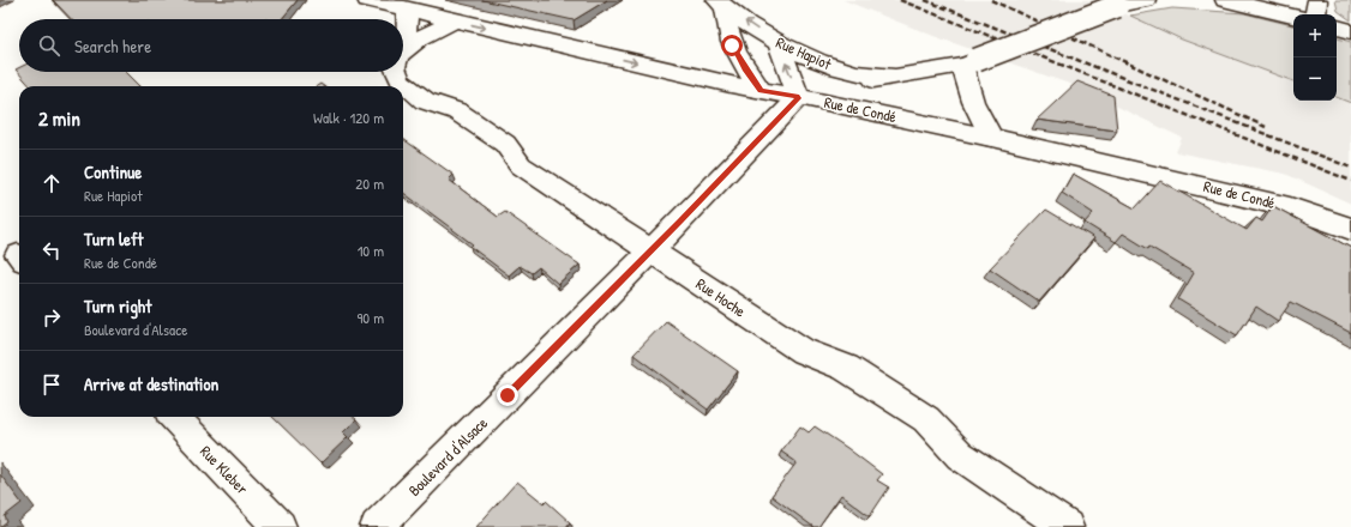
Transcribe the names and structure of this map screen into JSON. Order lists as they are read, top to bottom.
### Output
{
  "streets": {
    "street": [
      "Rue Hapiot",
      "Rue de Condé",
      "Rue Hoche",
      "Boulevard d'Alsace",
      "Rue Kleber"
    ]
  },
  "crossings": [
    ["Rue Hapiot", "Rue de Condé"],
    ["Rue de Condé", "Rue Hoche"],
    ["Rue de Condé", "Boulevard d'Alsace"],
    ["Rue Hoche", "Boulevard d'Alsace"]
  ],
  "page": {
    "map_buttons": ["+", "−"],
    "search": "Search here",
    "heading": ["2 min", "Walk · 120 m"],
    "list": [
      ["Continue", "Rue Hapiot", "20 m"],
      ["Turn left", "Rue de Condé", "10 m"],
      ["Turn right", "Boulevard d'Alsace", "90 m"],
      "Arrive at destination"
    ]
  }
}
